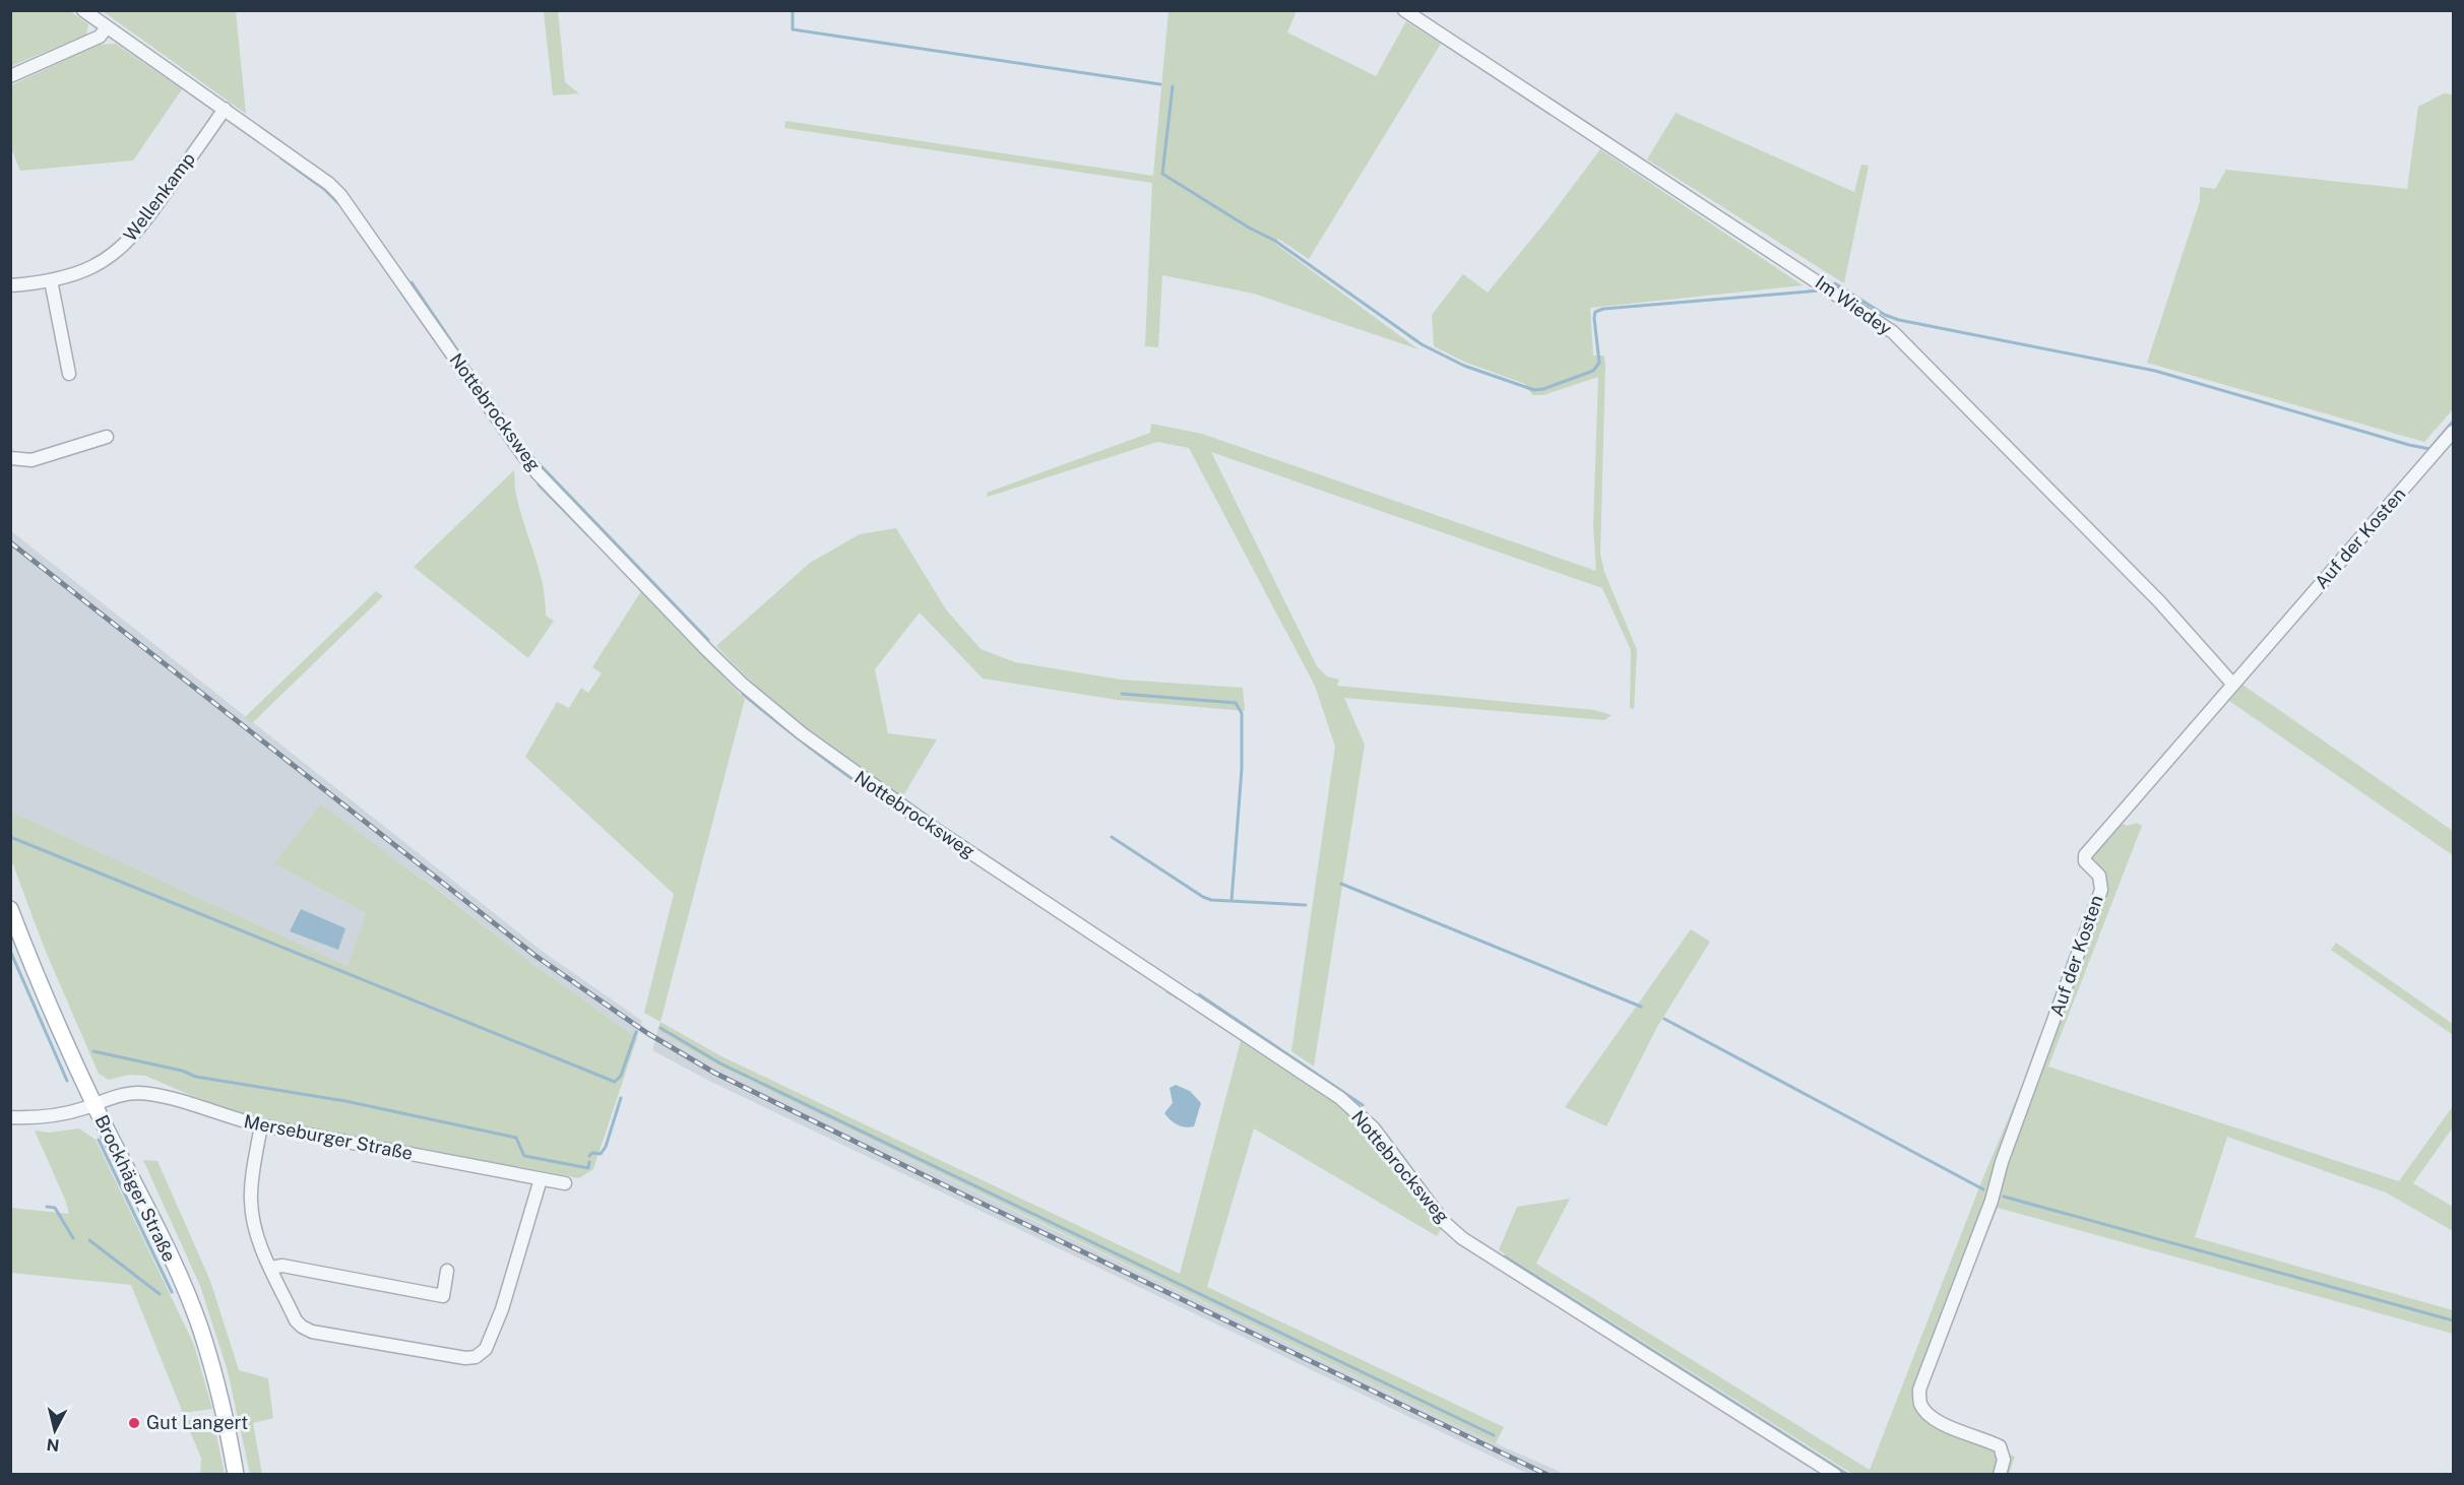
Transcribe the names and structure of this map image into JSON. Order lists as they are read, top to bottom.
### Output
{
  "streets": {
    "main road": ["Brockhäger Straße"],
    "street": [
      "Wellenkamp",
      "Im Wiedey",
      "Nottebrocksweg",
      "Auf der Kosten",
      "Merseburger Straße"
    ]
  },
  "crossings": [
    ["Wellenkamp", "Nottebrocksweg"],
    ["Im Wiedey", "Auf der Kosten"],
    ["Merseburger Straße", "Brockhäger Straße"]
  ],
  "places": ["Gut Langert"],
  "north": "bottom"
}
